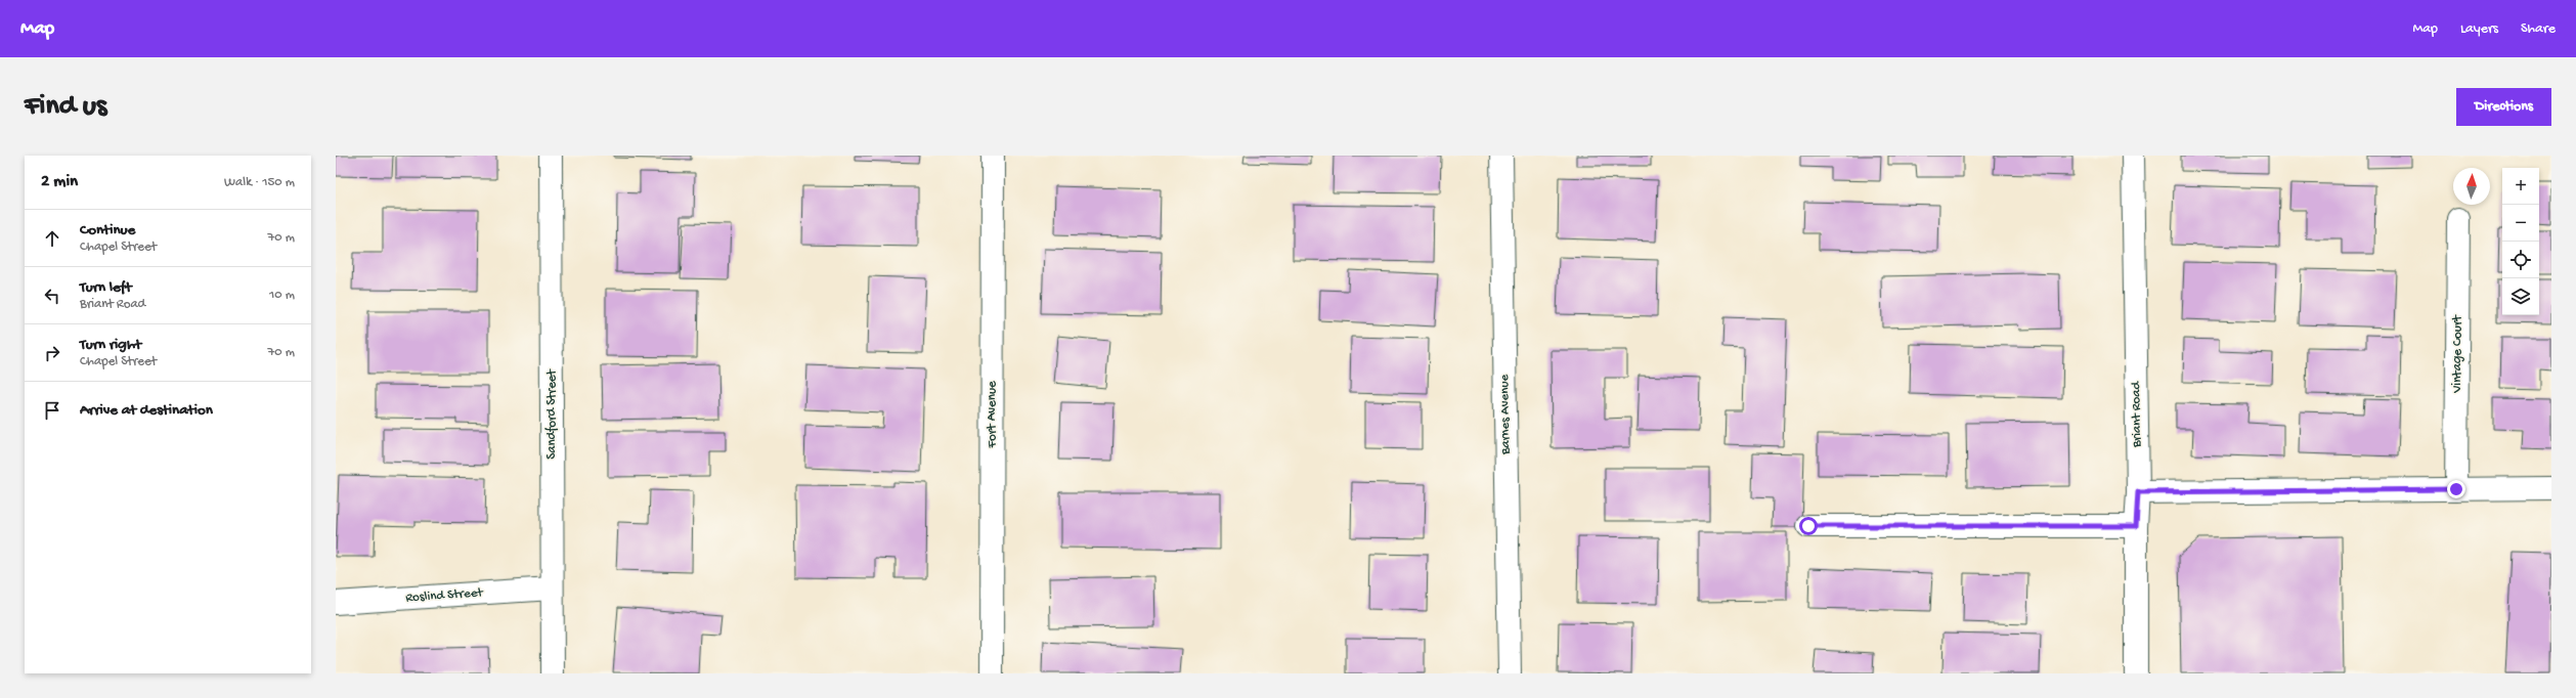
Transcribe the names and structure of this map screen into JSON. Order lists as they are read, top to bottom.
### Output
{
  "streets": {
    "street": [
      "Vintage Court",
      "Sandford Street",
      "Fort Avenue",
      "Barnes Avenue",
      "Briant Road",
      "Roslind Street"
    ]
  },
  "crossings": [
    ["Sandford Street", "Roslind Street"]
  ],
  "north": "top",
  "page": {
    "header": "Map",
    "nav": ["Map", "Layers", "Share"],
    "buttons": "Directions",
    "title": "Find us",
    "heading": ["2 min", "Walk · 150 m"],
    "map_buttons": ["+", "−"],
    "list": [
      ["Continue", "Chapel Street", "70 m"],
      ["Turn left", "Briant Road", "10 m"],
      ["Turn right", "Chapel Street", "70 m"],
      "Arrive at destination"
    ]
  }
}
